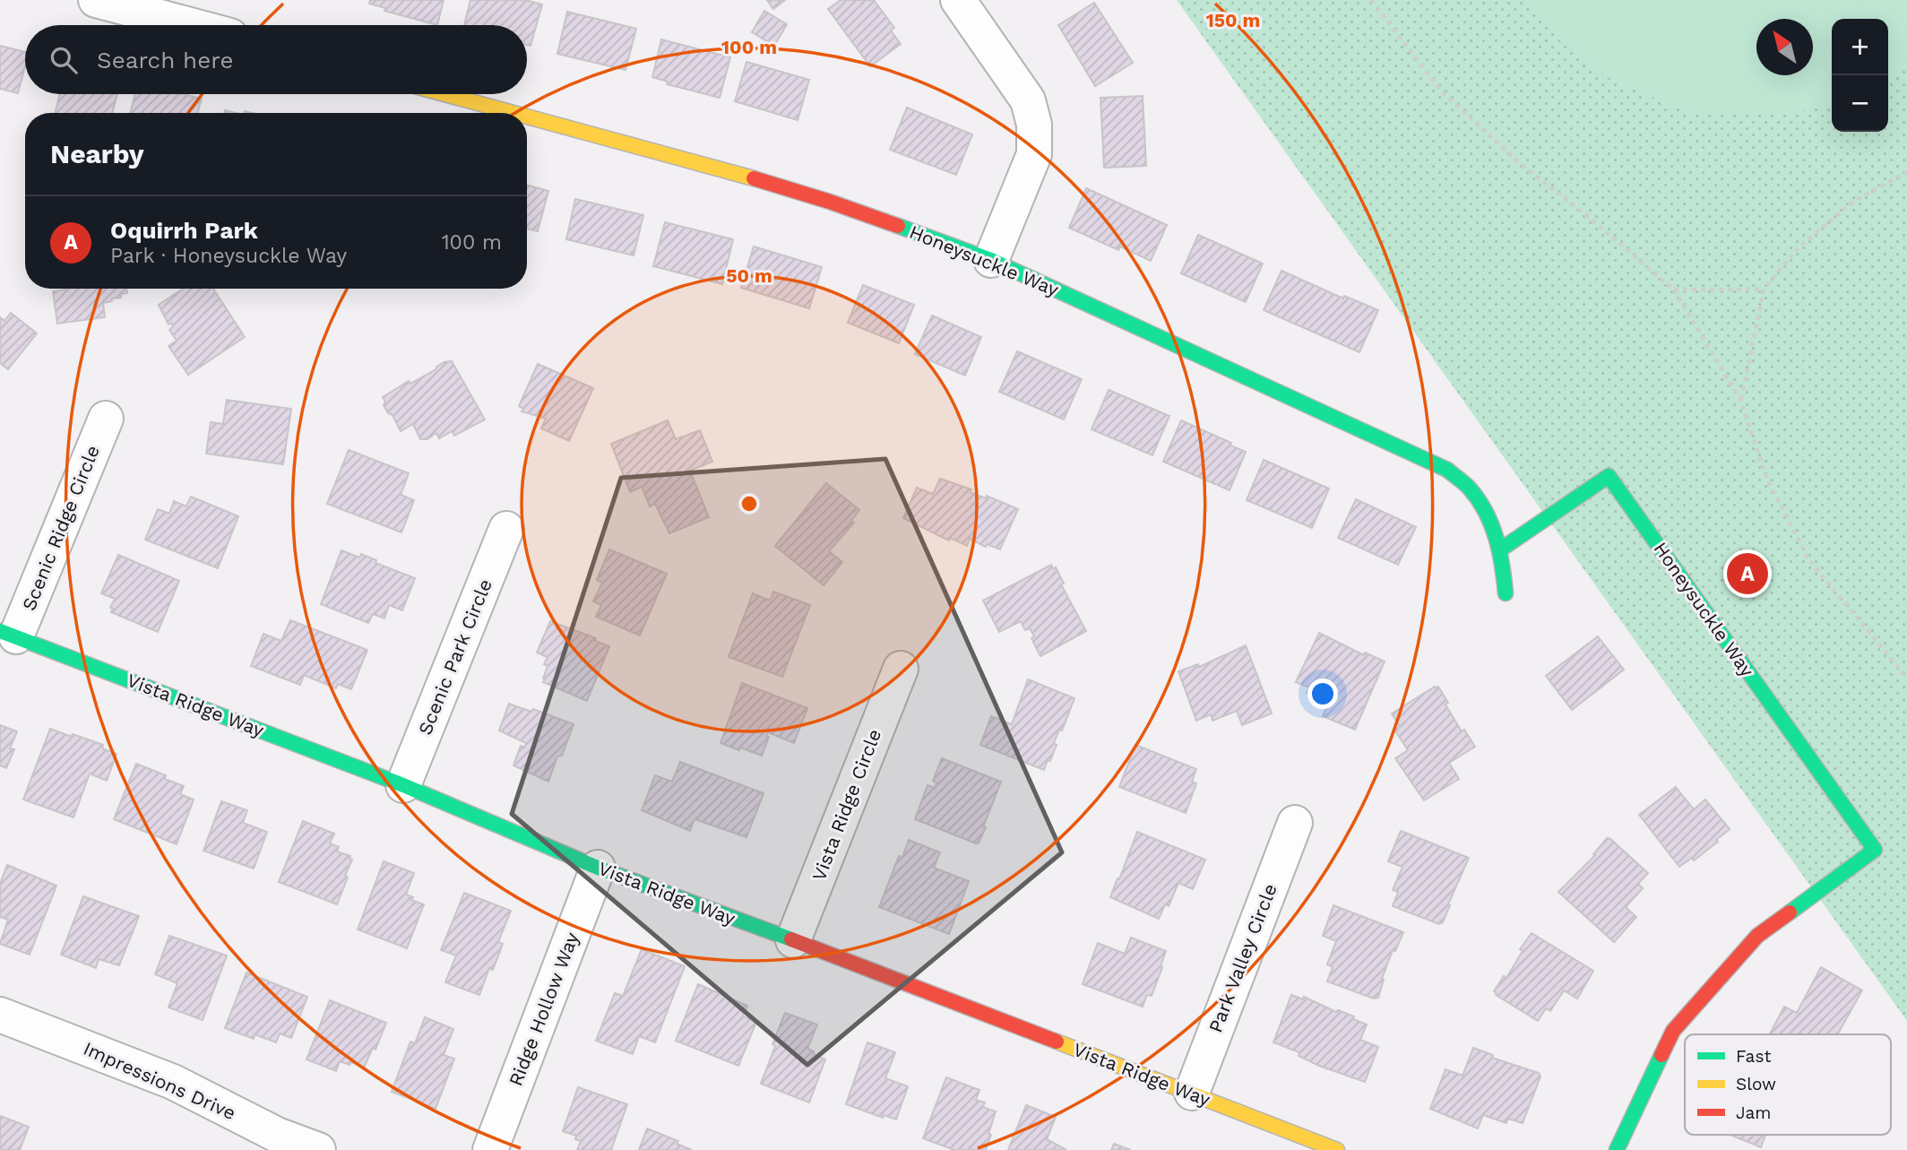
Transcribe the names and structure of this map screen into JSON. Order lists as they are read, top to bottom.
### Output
{
  "streets": {
    "street": [
      "Honeysuckle Way",
      "Scenic Ridge Circle",
      "Scenic Park Circle",
      "Vista Ridge Way",
      "Vista Ridge Circle",
      "Park Valley Circle",
      "Ridge Hollow Way",
      "Impressions Drive"
    ]
  },
  "crossings": [
    ["Scenic Ridge Circle", "Vista Ridge Way"],
    ["Scenic Park Circle", "Vista Ridge Way"],
    ["Vista Ridge Way", "Vista Ridge Circle"],
    ["Vista Ridge Way", "Park Valley Circle"],
    ["Vista Ridge Way", "Ridge Hollow Way"]
  ],
  "legend": ["Fast", "Slow", "Jam"],
  "north": "top left",
  "page": {
    "map_buttons": ["+", "−"],
    "search": "Search here",
    "heading": "Nearby",
    "list": [
      {
        "mark": "A",
        "name": "Oquirrh Park",
        "note": "Park · Honeysuckle Way",
        "value": "100 m"
      }
    ],
    "pins": "A"
  },
  "rings": ["150 m", "100 m", "50 m"]
}
